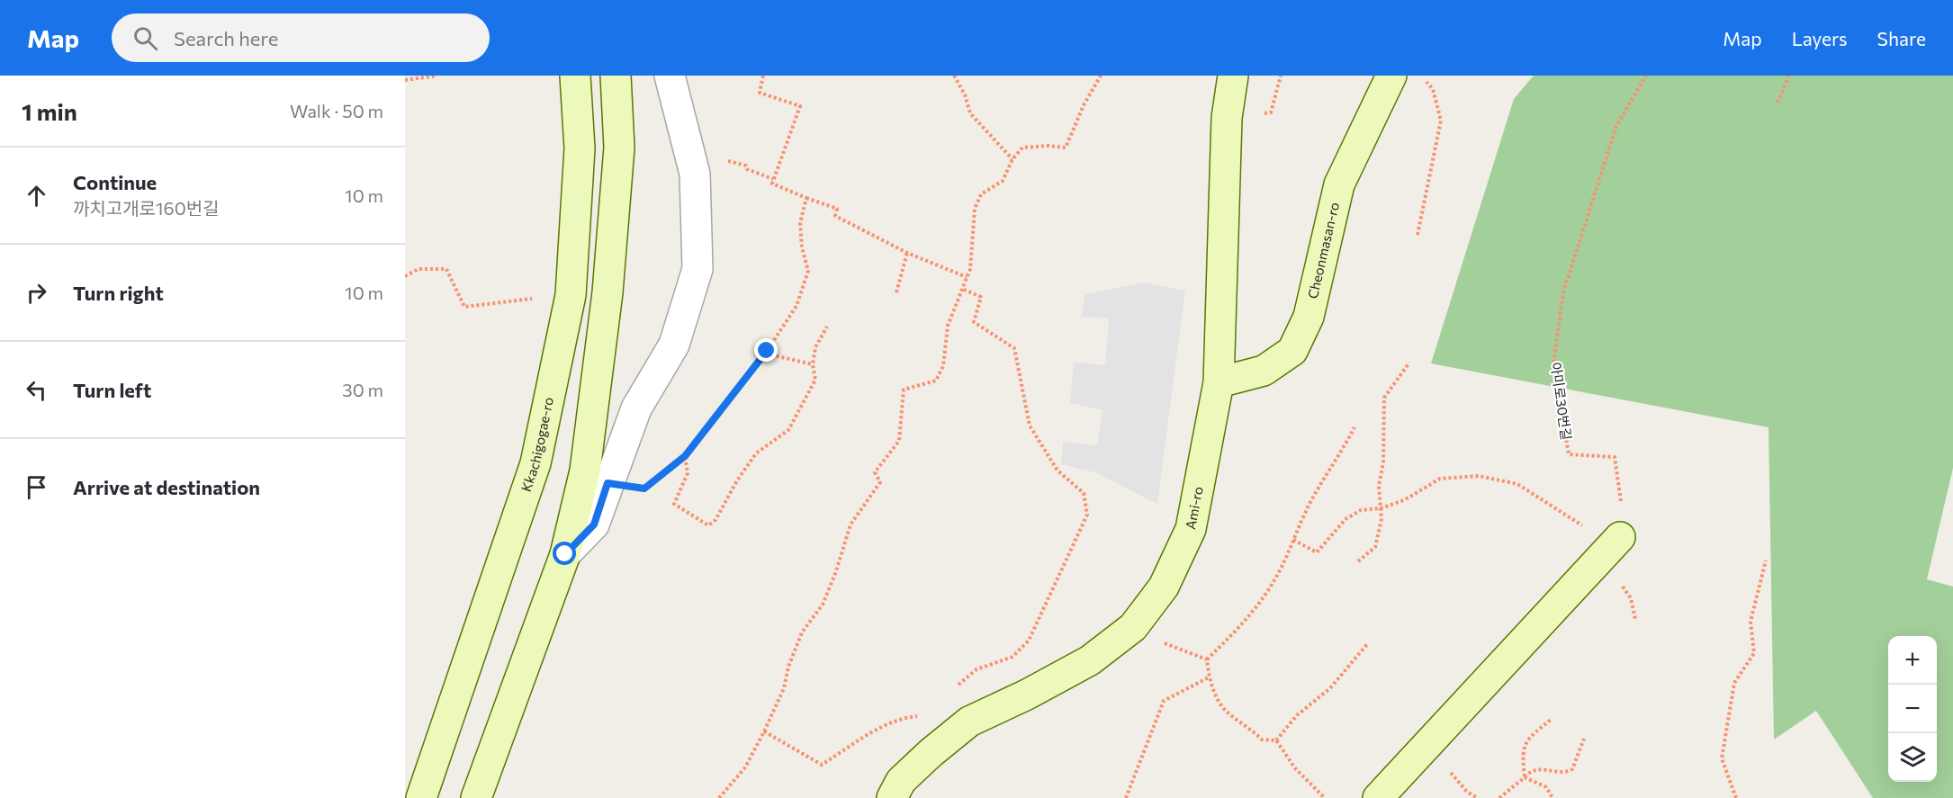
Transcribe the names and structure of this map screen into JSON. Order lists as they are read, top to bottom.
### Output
{
  "streets": {
    "street": ["Cheonmasan-ro", "Kkachigogae-ro", "Ami-ro"],
    "path": ["아미로30번길"]
  },
  "crossings": [
    ["Cheonmasan-ro", "Ami-ro"]
  ],
  "page": {
    "header": "Map",
    "search": "Search here",
    "nav": ["Map", "Layers", "Share"],
    "heading": ["1 min", "Walk · 50 m"],
    "list": [
      ["Continue", "까치고개로160번길", "10 m"],
      ["Turn right", "10 m"],
      ["Turn left", "30 m"],
      "Arrive at destination"
    ],
    "map_buttons": ["+", "−"]
  }
}
